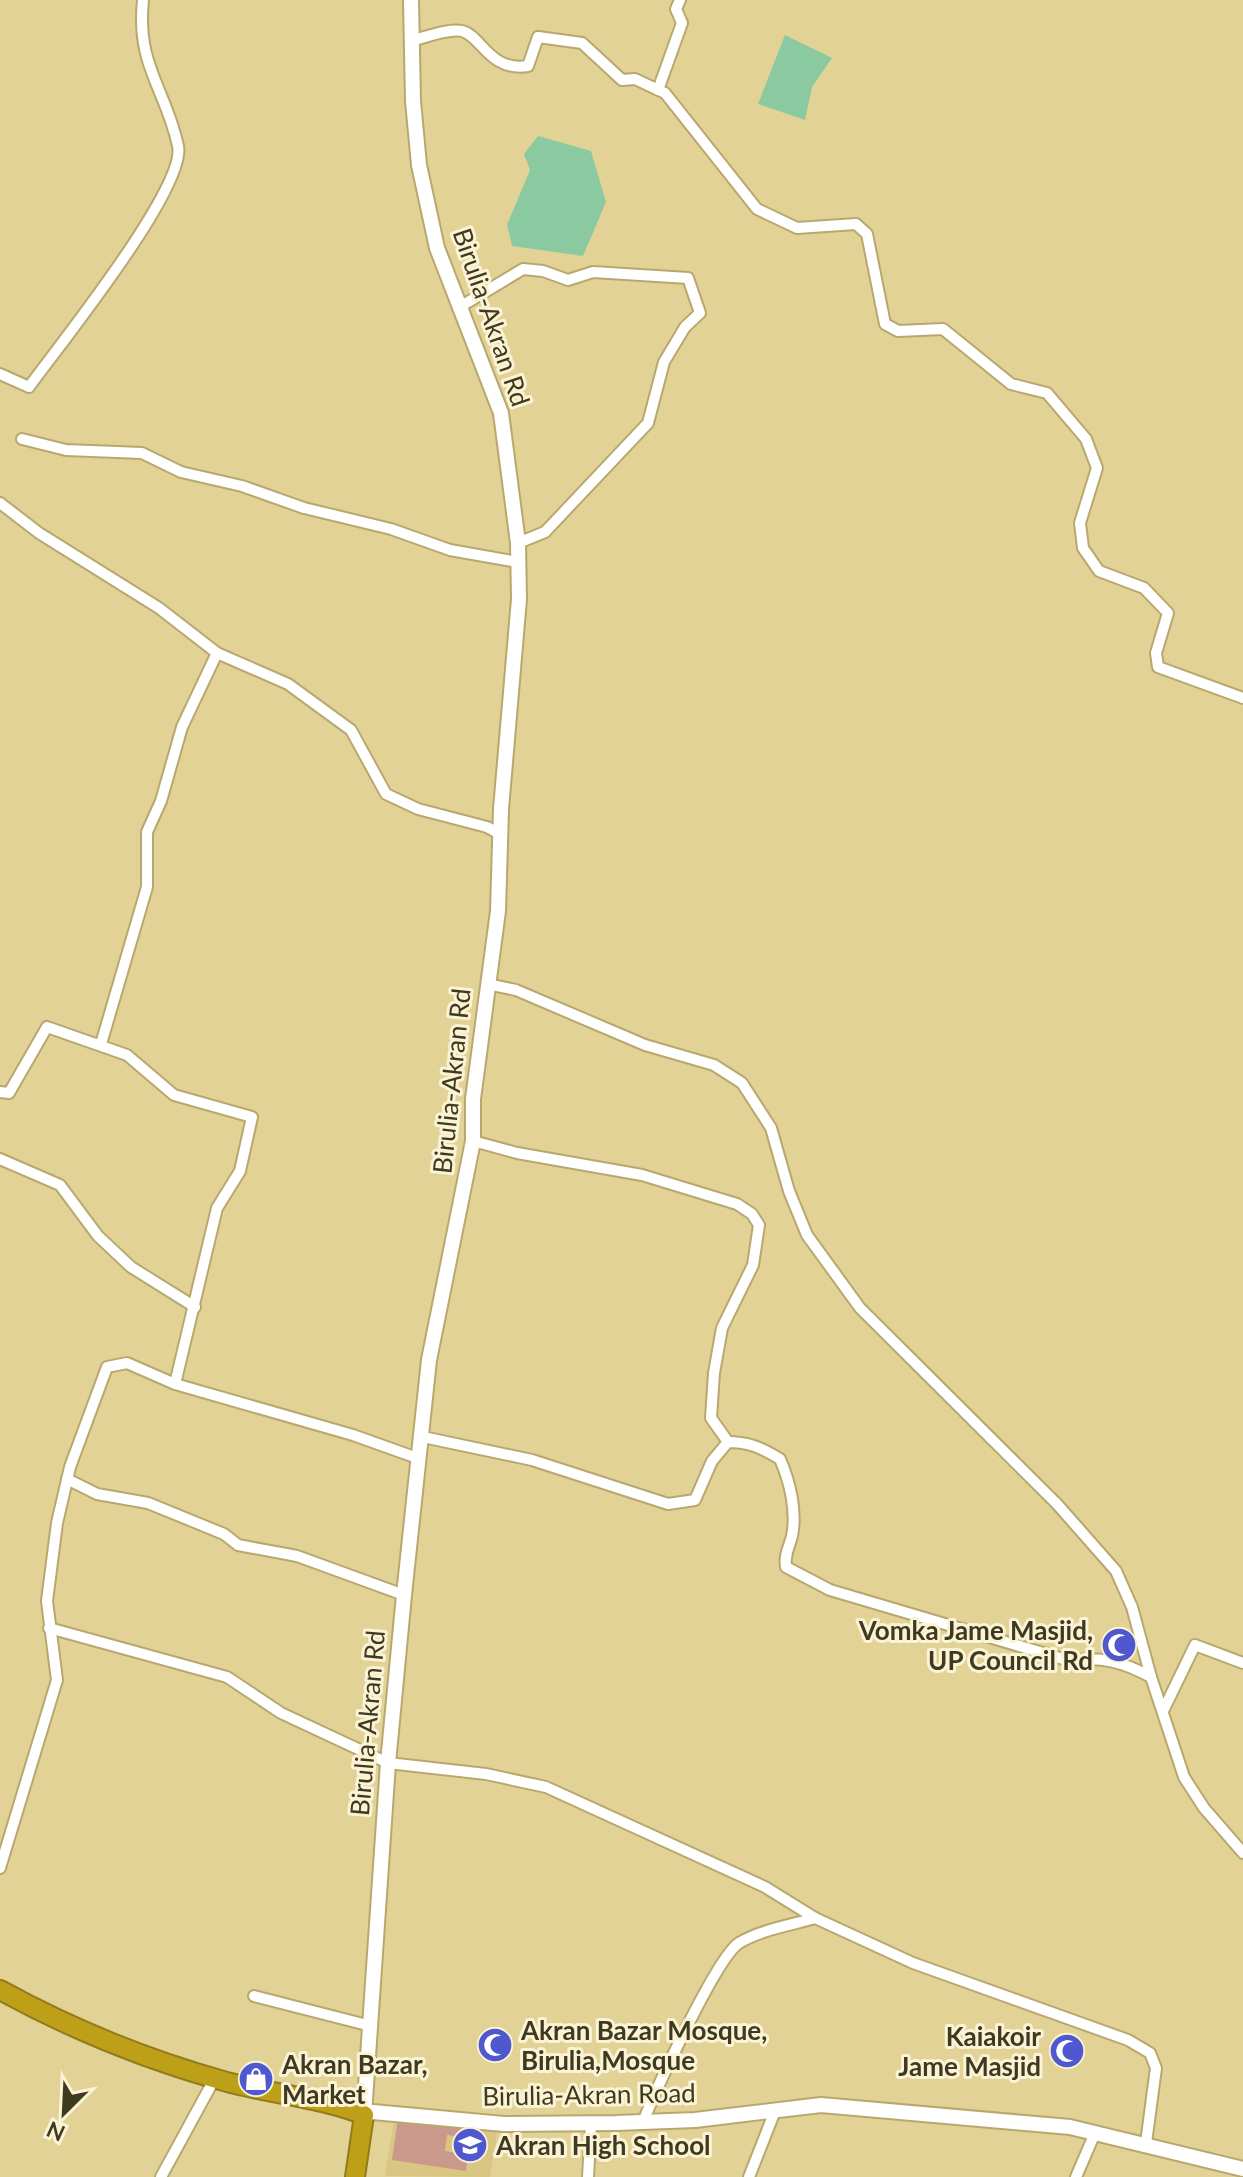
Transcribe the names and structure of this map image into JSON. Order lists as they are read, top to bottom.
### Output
{
  "streets": {
    "highway": ["Birulia-Akran Rd", "Birulia-Akran Road"]
  },
  "crossings": [
    ["Birulia-Akran Rd", "Birulia-Akran Road"]
  ],
  "places": {
    "mosque": ["Vomka Jame Masjid, UP Council Rd", "Akran Bazar Mosque, Birulia,Mosque", "Kaiakoir Jame Masjid"],
    "shop": ["Akran Bazar, Market"],
    "school or university": ["Akran High School"]
  },
  "north": "bottom left"
}
